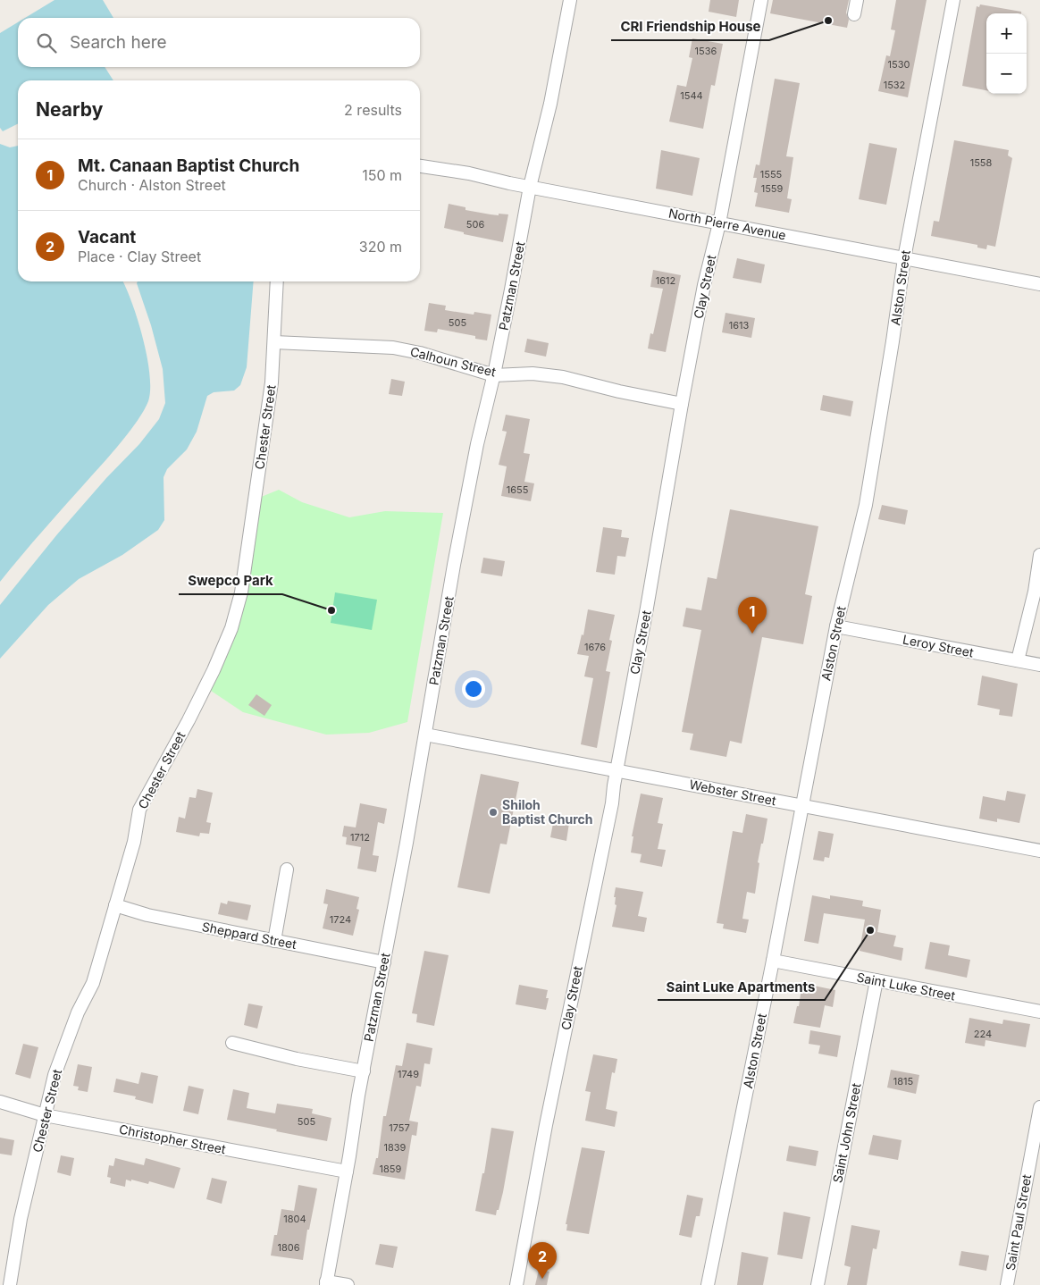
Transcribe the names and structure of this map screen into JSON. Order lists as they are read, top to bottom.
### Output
{
  "streets": {
    "street": [
      "North Pierre Avenue",
      "Patzman Street",
      "Clay Street",
      "Alston Street",
      "Calhoun Street",
      "Chester Street",
      "Leroy Street",
      "Webster Street",
      "Sheppard Street",
      "Saint Luke Street",
      "Saint John Street",
      "Christopher Street",
      "Saint Paul Street"
    ]
  },
  "crossings": [
    ["North Pierre Avenue", "Patzman Street"],
    ["North Pierre Avenue", "Clay Street"],
    ["North Pierre Avenue", "Alston Street"],
    ["Patzman Street", "Calhoun Street"],
    ["Patzman Street", "Webster Street"],
    ["Patzman Street", "Sheppard Street"],
    ["Patzman Street", "Christopher Street"],
    ["Clay Street", "Calhoun Street"],
    ["Clay Street", "Webster Street"],
    ["Alston Street", "Leroy Street"],
    ["Alston Street", "Webster Street"],
    ["Alston Street", "Saint Luke Street"],
    ["Calhoun Street", "Chester Street"],
    ["Chester Street", "Sheppard Street"],
    ["Chester Street", "Christopher Street"],
    ["Saint Luke Street", "Saint John Street"]
  ],
  "places": [
    "CRI Friendship House",
    "Swepco Park",
    "Shiloh Baptist Church",
    "Saint Luke Apartments"
  ],
  "house_numbers": [
    "1536",
    "1530",
    "1532",
    "1544",
    "1558",
    "1555",
    "1559",
    "506",
    "1612",
    "505",
    "1613",
    "1655",
    "1676",
    "1712",
    "1724",
    "224",
    "1749",
    "1815",
    "505",
    "1757",
    "1839",
    "1859",
    "1804",
    "1806"
  ],
  "page": {
    "map_buttons": ["+", "−"],
    "search": "Search here",
    "heading": ["Nearby", "2 results"],
    "list": [
      {
        "mark": "1",
        "name": "Mt. Canaan Baptist Church",
        "note": "Church · Alston Street",
        "value": "150 m"
      },
      {
        "mark": "2",
        "name": "Vacant",
        "note": "Place · Clay Street",
        "value": "320 m"
      }
    ],
    "pins": ["1", "2"]
  }
}
